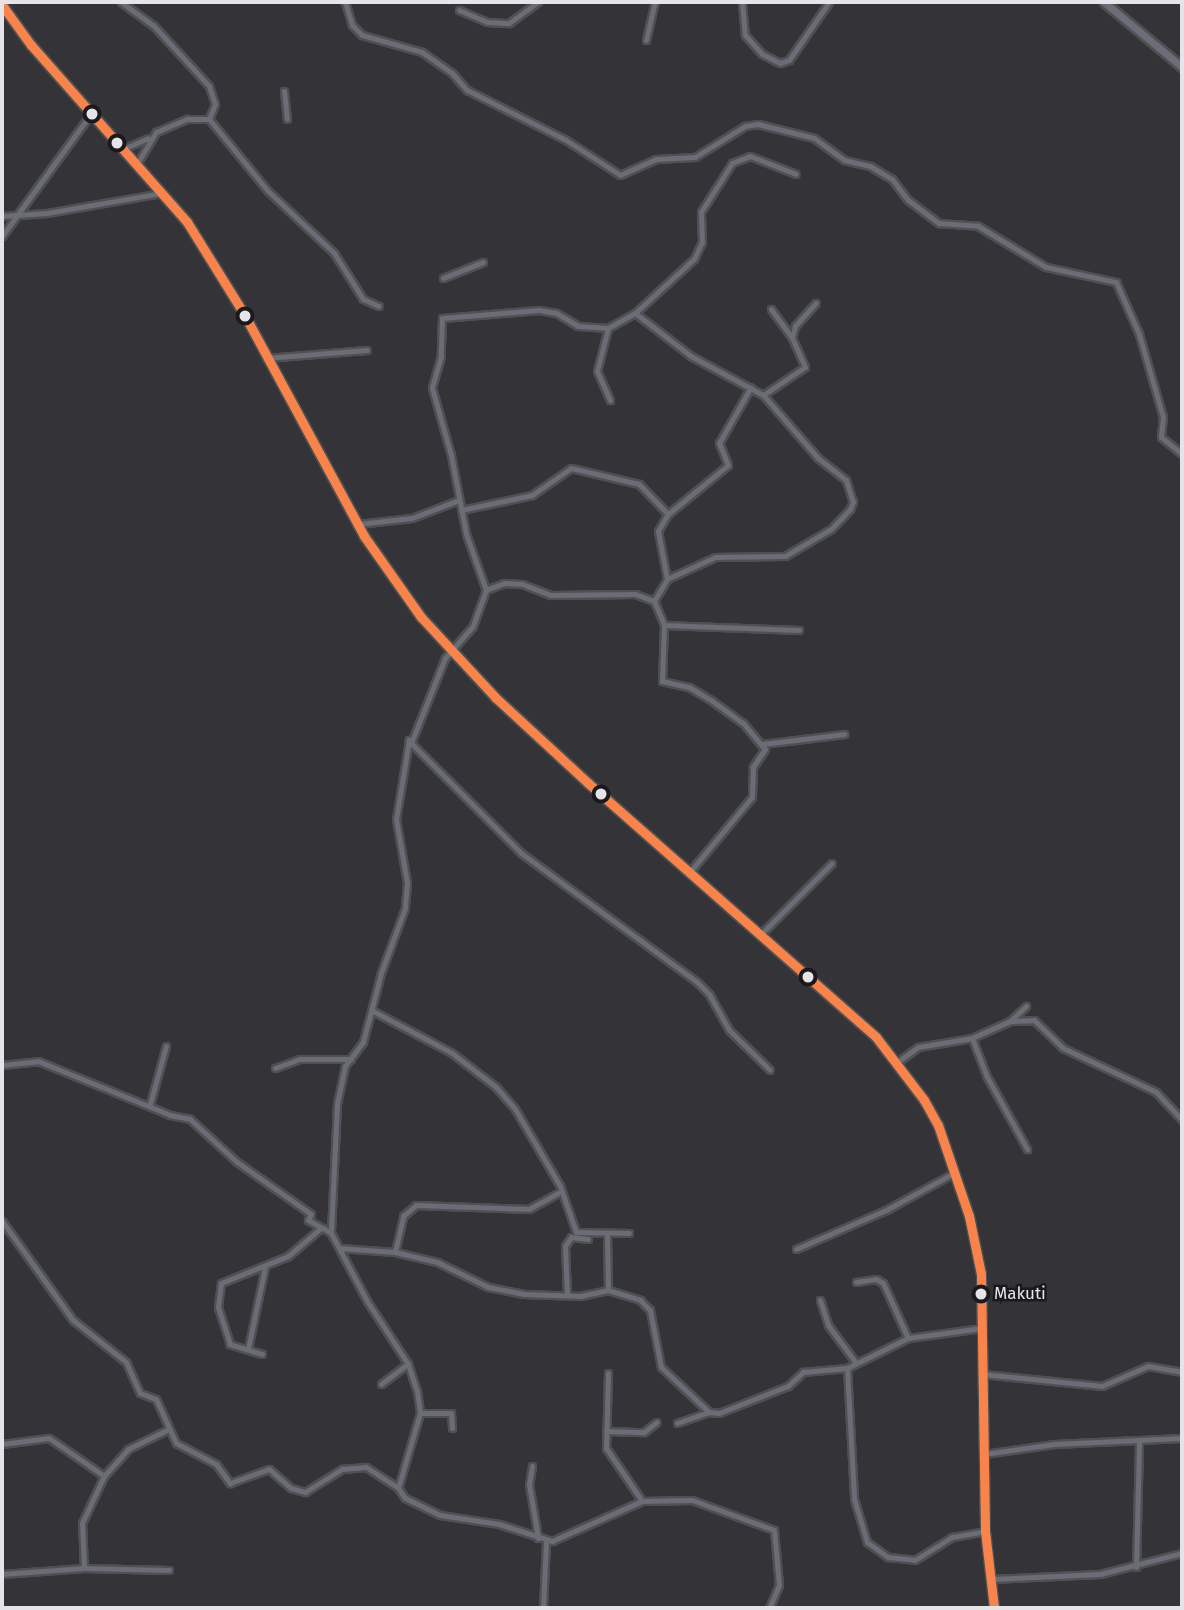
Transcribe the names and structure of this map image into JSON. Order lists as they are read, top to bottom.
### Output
{
  "places": ["Makuti"]
}
